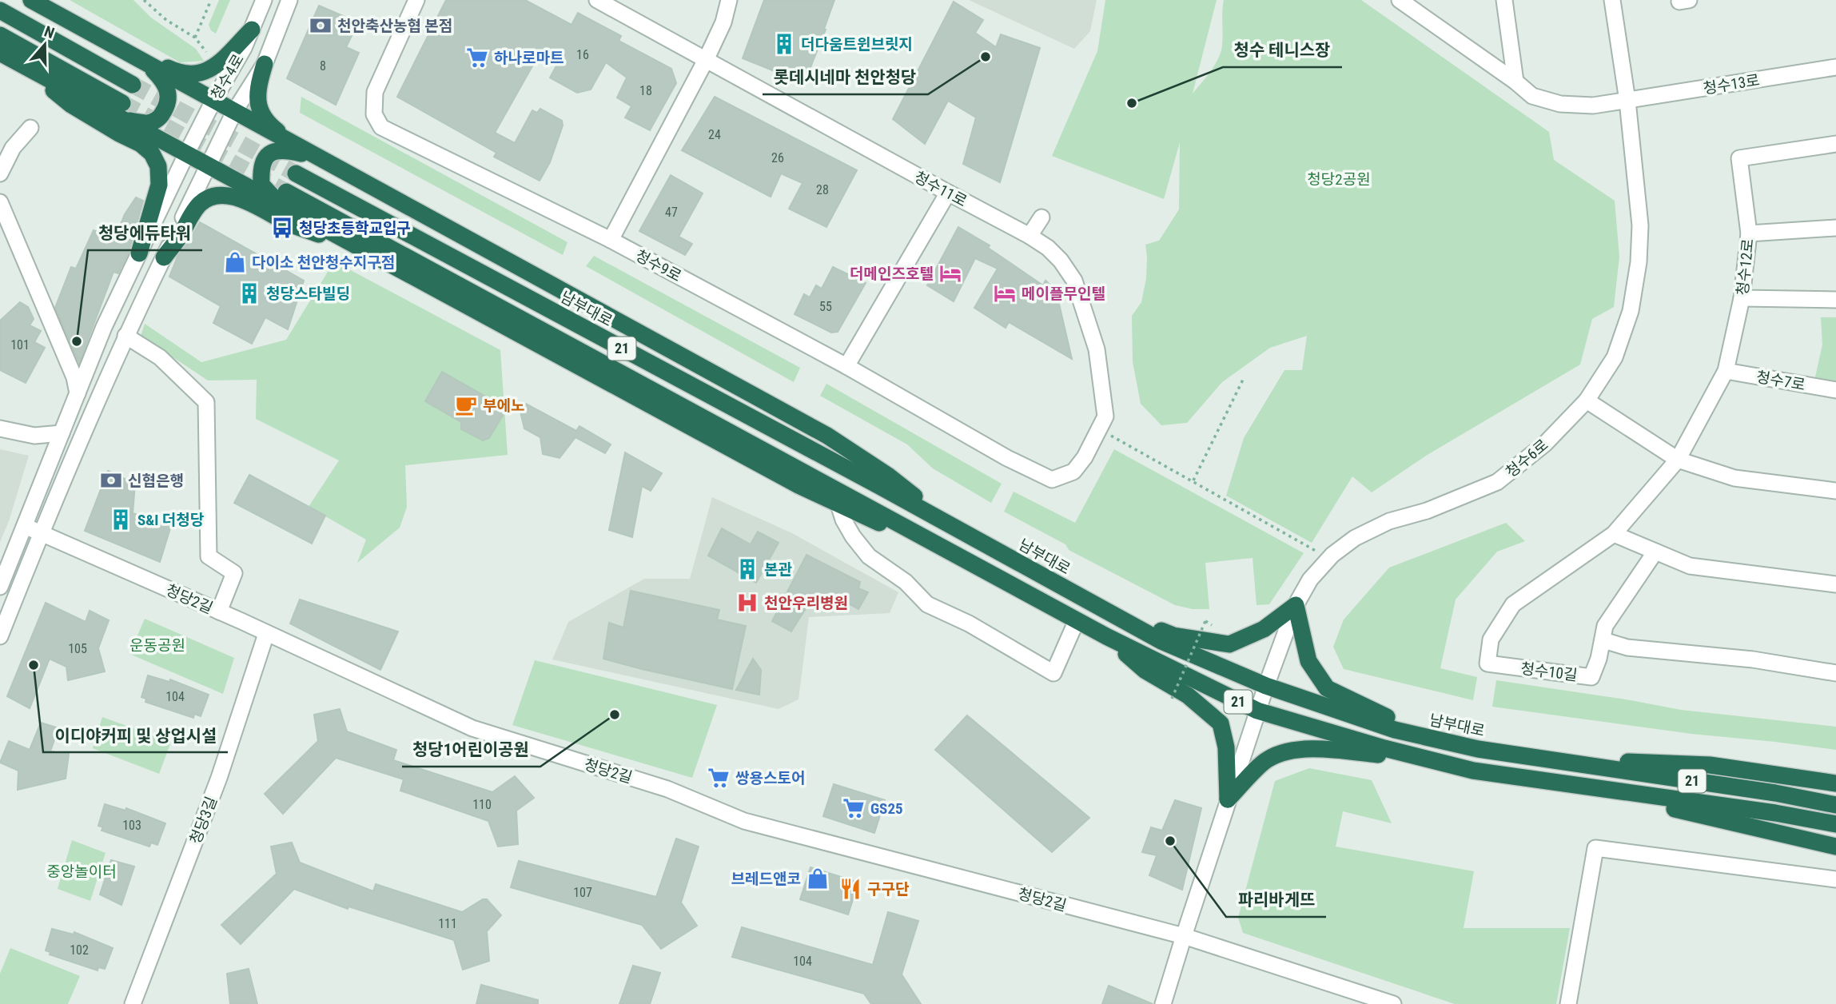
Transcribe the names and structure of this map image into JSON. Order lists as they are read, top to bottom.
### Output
{
  "streets": {
    "highway": ["남부대로", "21"],
    "street": [
      "청수4로",
      "청수13로",
      "청수11로",
      "청수9로",
      "청수12로",
      "청수7로",
      "청수6로",
      "청당2길",
      "청수10길",
      "청당3길"
    ]
  },
  "crossings": [
    ["청수4로", "청당2길"],
    ["청수13로", "청수6로"],
    ["청수11로", "청수9로"],
    ["청수12로", "청수7로"],
    ["청수12로", "청수10길"],
    ["남부대로", "청수6로"],
    ["21", "청수6로"],
    ["청당2길", "청당3길"]
  ],
  "parks": ["청당2공원", "운동공원", "중앙놀이터"],
  "places": {
    "bank": ["천안축산농협 본점", "신협은행"],
    "building": [
      "더다움트윈브릿지",
      "청당스타빌딩",
      "S&I 더청당",
      "본관"
    ],
    "other": [
      "롯데시네마 천안청당",
      "청수 테니스장",
      "청당에듀타워",
      "이디야커피 및 상업시설",
      "청당1어린이공원",
      "파리바게뜨"
    ],
    "supermarket": ["하나로마트", "쌍용스토어", "GS25"],
    "bus stop": ["청당초등학교입구"],
    "shop": ["다이소 천안청수지구점", "브레드앤코"],
    "hotel": ["더메인즈호텔", "메이플무인텔"],
    "cafe": ["부에노"],
    "hospital": ["천안우리병원"],
    "restaurant": ["구구단"]
  },
  "house_numbers": [
    "16",
    "8",
    "18",
    "24",
    "26",
    "28",
    "47",
    "55",
    "101",
    "105",
    "104",
    "110",
    "103",
    "107",
    "111",
    "102",
    "104"
  ],
  "north": "top"
}
